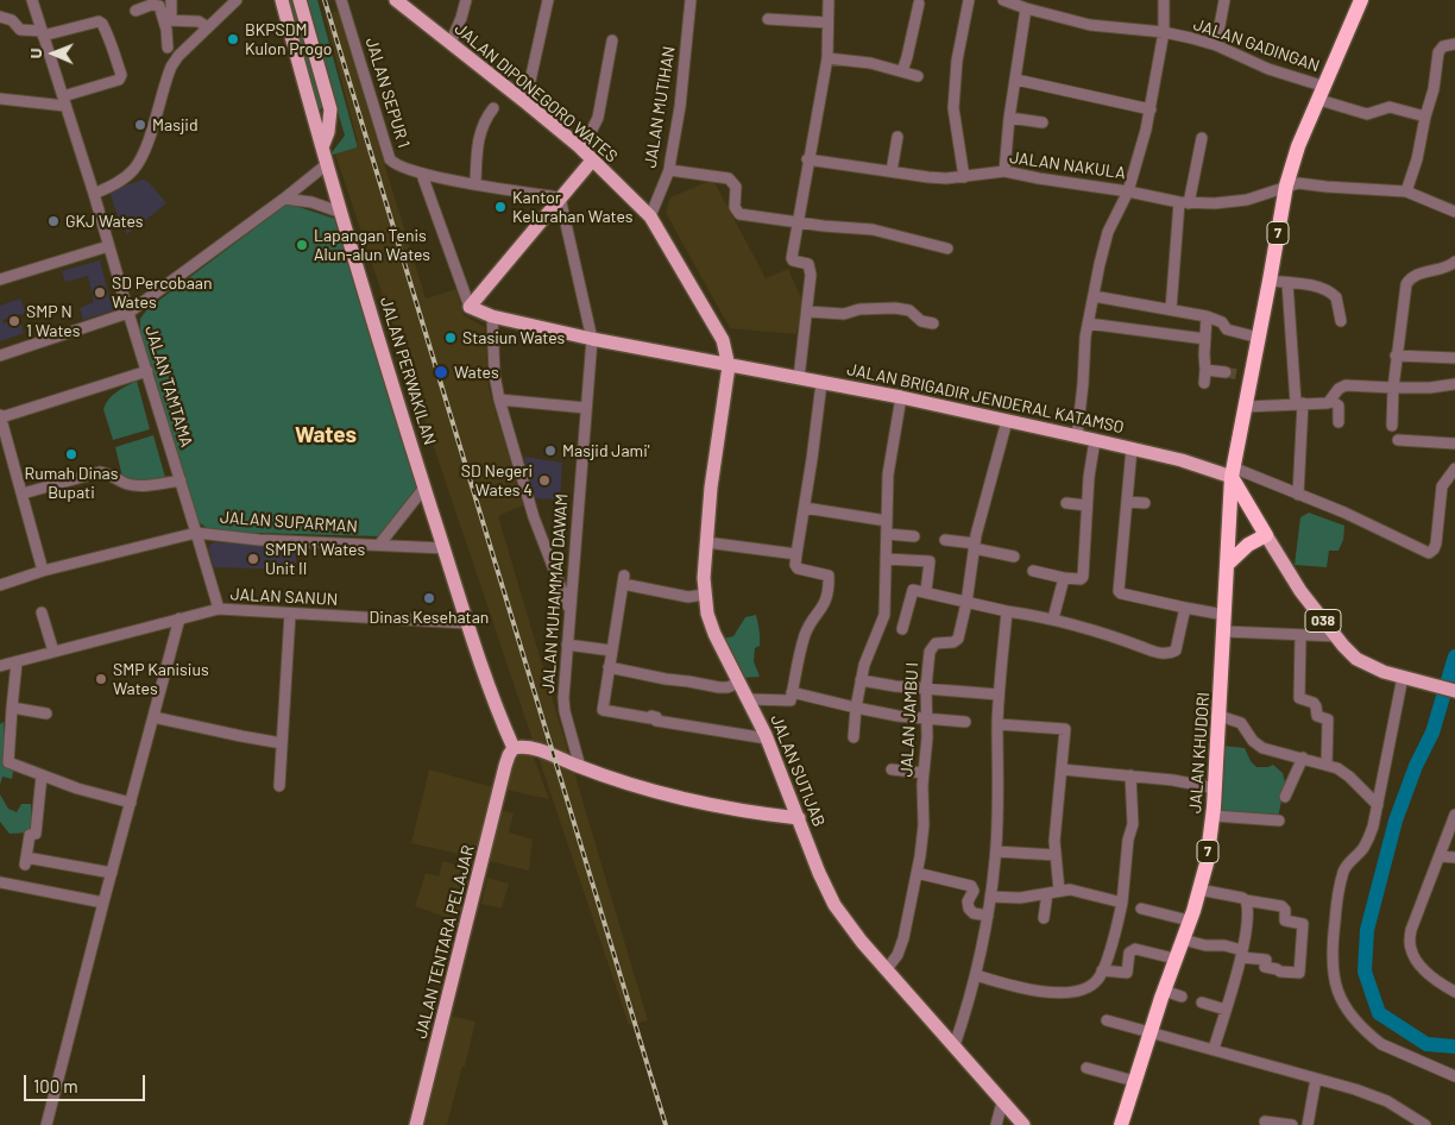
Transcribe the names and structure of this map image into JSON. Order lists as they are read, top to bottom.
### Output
{
  "streets": {
    "highway": ["7", "JALAN KHUDORI"],
    "main road": [
      "JALAN DIPONEGORO WATES",
      "JALAN PERWAKILAN",
      "JALAN BRIGADIR JENDERAL KATAMSO",
      "038",
      "JALAN SUTIJAB",
      "JALAN TENTARA PELAJAR"
    ],
    "street": [
      "JALAN GADINGAN",
      "JALAN SEPUR 1",
      "JALAN MUTIHAN",
      "JALAN NAKULA",
      "JALAN TAMTAMA",
      "JALAN SUPARMAN",
      "JALAN MUHAMMAD DAWAM",
      "JALAN SANUN",
      "JALAN JAMBU I"
    ]
  },
  "crossings": [
    ["JALAN GADINGAN", "7"],
    ["JALAN SEPUR 1", "JALAN MUHAMMAD DAWAM"],
    ["JALAN DIPONEGORO WATES", "JALAN MUTIHAN"],
    ["JALAN DIPONEGORO WATES", "JALAN BRIGADIR JENDERAL KATAMSO"],
    ["JALAN DIPONEGORO WATES", "JALAN SUTIJAB"],
    ["JALAN NAKULA", "7"],
    ["7", "JALAN BRIGADIR JENDERAL KATAMSO"],
    ["7", "JALAN KHUDORI"],
    ["JALAN PERWAKILAN", "JALAN TAMTAMA"],
    ["JALAN PERWAKILAN", "JALAN SUPARMAN"],
    ["JALAN PERWAKILAN", "JALAN SANUN"],
    ["JALAN PERWAKILAN", "JALAN TENTARA PELAJAR"],
    ["JALAN TAMTAMA", "JALAN SUPARMAN"],
    ["JALAN TAMTAMA", "JALAN SANUN"],
    ["JALAN BRIGADIR JENDERAL KATAMSO", "JALAN MUHAMMAD DAWAM"],
    ["JALAN BRIGADIR JENDERAL KATAMSO", "JALAN JAMBU I"],
    ["JALAN BRIGADIR JENDERAL KATAMSO", "JALAN KHUDORI"],
    ["JALAN BRIGADIR JENDERAL KATAMSO", "JALAN SUTIJAB"],
    ["JALAN JAMBU I", "JALAN SUTIJAB"]
  ],
  "districts": ["Wates"],
  "places": [
    "BKPSDM Kulon Progo",
    "Masjid",
    "Kantor Kelurahan Wates",
    "GKJ Wates",
    "Lapangan Tenis Alun-alun Wates",
    "SD Percobaan Wates",
    "SMP N 1 Wates",
    "Stasiun Wates",
    "Wates",
    "Masjid Jami'",
    "Rumah Dinas Bupati",
    "SD Negeri Wates 4",
    "SMPN 1 Wates Unit II",
    "Dinas Kesehatan",
    "SMP Kanisius Wates"
  ],
  "scale_bar": "100 m",
  "north": "left"
}
